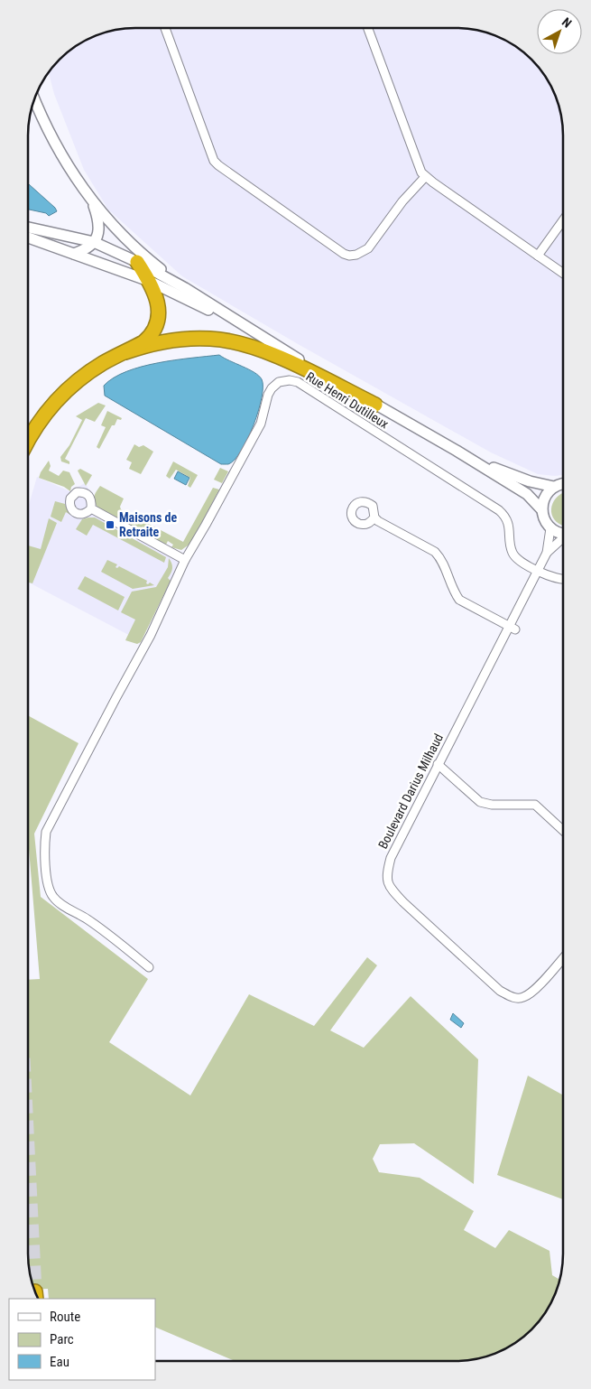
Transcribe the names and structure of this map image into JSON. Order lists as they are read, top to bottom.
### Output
{
  "streets": {
    "street": ["Rue Henri Dutilleux", "Boulevard Darius Milhaud"]
  },
  "crossings": [
    ["Rue Henri Dutilleux", "Boulevard Darius Milhaud"]
  ],
  "places": {
    "transit": ["Maisons de Retraite"]
  },
  "legend": ["Route", "Parc", "Eau"],
  "north": "top right"
}
